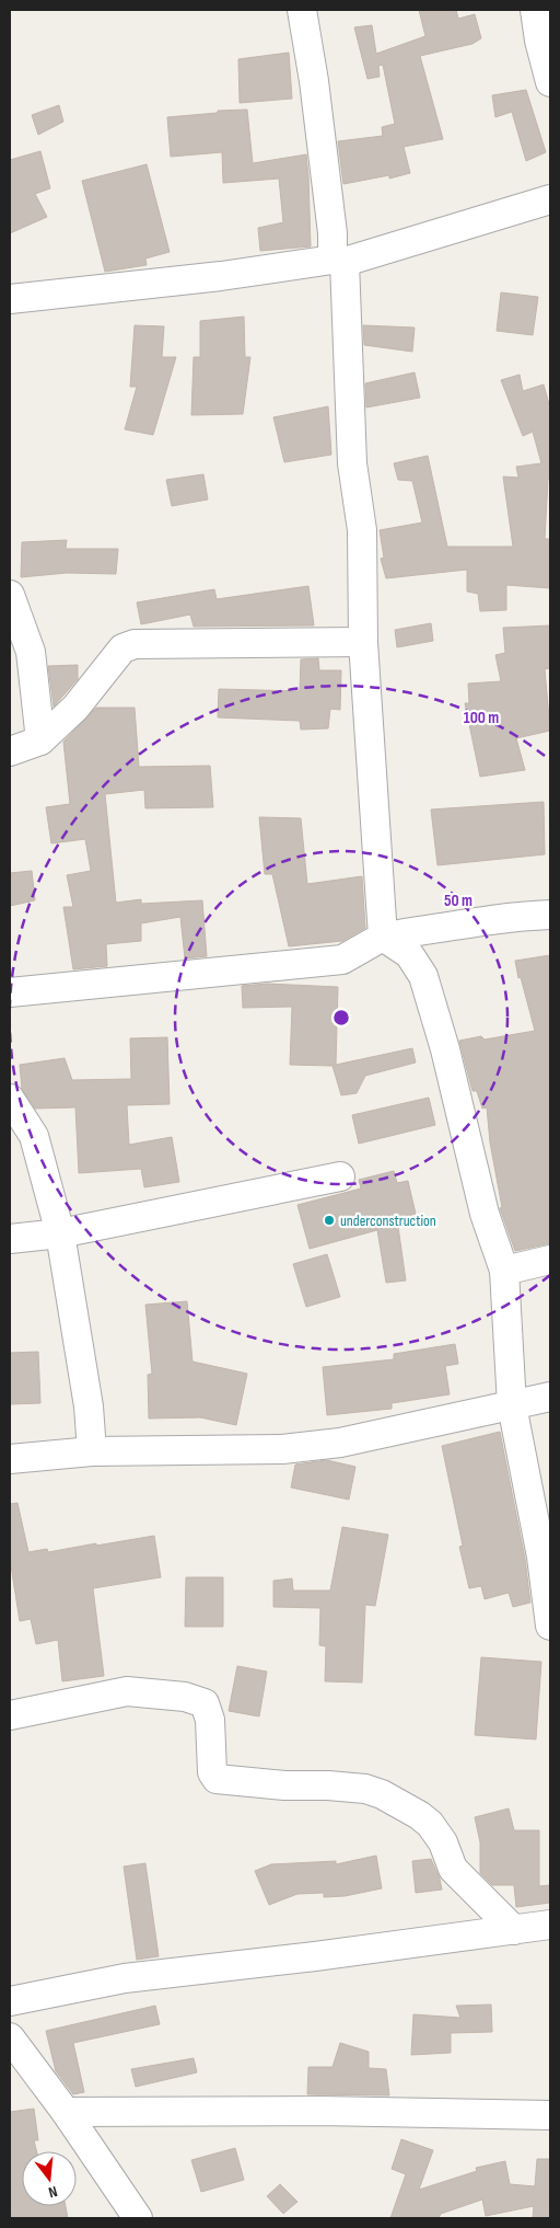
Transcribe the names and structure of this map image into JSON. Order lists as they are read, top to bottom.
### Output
{
  "places": ["underconstruction"],
  "north": "bottom",
  "rings": ["100 m", "50 m"]
}
